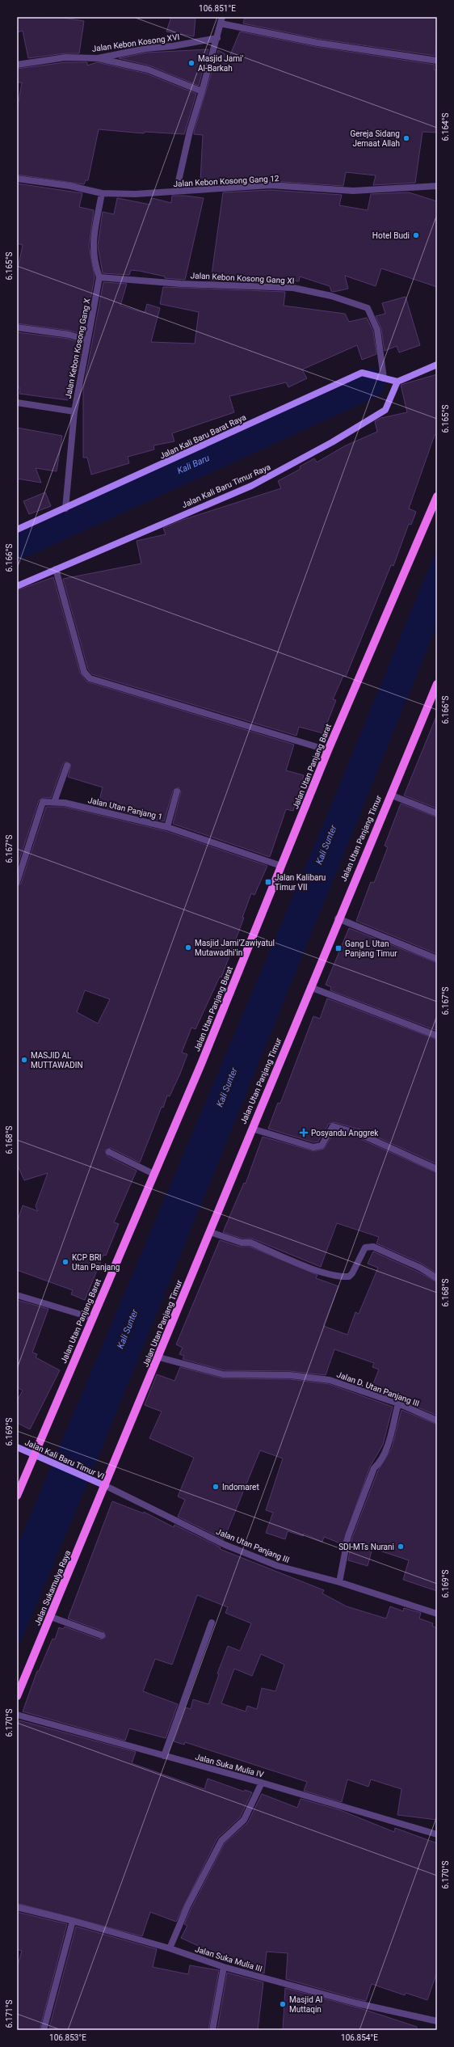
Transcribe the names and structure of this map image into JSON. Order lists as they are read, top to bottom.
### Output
{
  "streets": {
    "main road": ["Jalan Utan Panjang Barat", "Jalan Utan Panjang Timur", "Jalan Sukamulya Raya"],
    "street": [
      "Jalan Kebon Kosong XVI",
      "Jalan Kebon Kosong Gang 12",
      "Jalan Kebon Kosong Gang XI",
      "Jalan Kebon Kosong Gang X",
      "Jalan Kali Baru Barat Raya",
      "Jalan Kali Baru Timur Raya",
      "Jalan Utan Panjang 1",
      "Jalan D. Utan Panjang III",
      "Jalan Kali Baru Timur VI",
      "Jalan Utan Panjang III",
      "Jalan Suka Mulia IV",
      "Jalan Suka Mulia III"
    ]
  },
  "crossings": [
    ["Jalan Kebon Kosong Gang 12", "Jalan Kebon Kosong Gang X"],
    ["Jalan Kebon Kosong Gang XI", "Jalan Kebon Kosong Gang X"],
    ["Jalan Kebon Kosong Gang XI", "Jalan Kali Baru Barat Raya"],
    ["Jalan Kebon Kosong Gang X", "Jalan Kali Baru Barat Raya"],
    ["Jalan Kali Baru Barat Raya", "Jalan Kali Baru Timur Raya"],
    ["Jalan Utan Panjang Barat", "Jalan Utan Panjang 1"],
    ["Jalan Utan Panjang Barat", "Jalan Kali Baru Timur VI"],
    ["Jalan Utan Panjang Timur", "Jalan D. Utan Panjang III"],
    ["Jalan Utan Panjang Timur", "Jalan Kali Baru Timur VI"],
    ["Jalan Utan Panjang Timur", "Jalan Utan Panjang III"],
    ["Jalan Utan Panjang Timur", "Jalan Sukamulya Raya"],
    ["Jalan Kali Baru Timur VI", "Jalan Utan Panjang III"],
    ["Jalan Kali Baru Timur VI", "Jalan Sukamulya Raya"],
    ["Jalan Utan Panjang III", "Jalan Sukamulya Raya"]
  ],
  "water": ["Kali Baru", "Kali Sunter"],
  "places": {
    "other": [
      "Masjid Jami' Al-Barkah",
      "Gereja Sidang Jemaat Allah",
      "Hotel Budi",
      "Masjid Jami'Zawiyatul Mutawadhi'in",
      "MASJID AL MUTTAWADIN",
      "KCP BRI Utan Panjang",
      "Indomaret",
      "SDI-MTs Nurani",
      "Masjid Al Muttaqin"
    ],
    "transit": ["Jalan Kalibaru Timur VII", "Gang L Utan Panjang Timur"],
    "health": ["Posyandu Anggrek"]
  },
  "coordinates": [
    "106.851°E",
    "6.164°S",
    "6.165°S",
    "6.166°S",
    "6.167°S",
    "6.168°S",
    "6.169°S",
    "6.170°S",
    "6.171°S",
    "106.853°E",
    "106.854°E"
  ]
}
